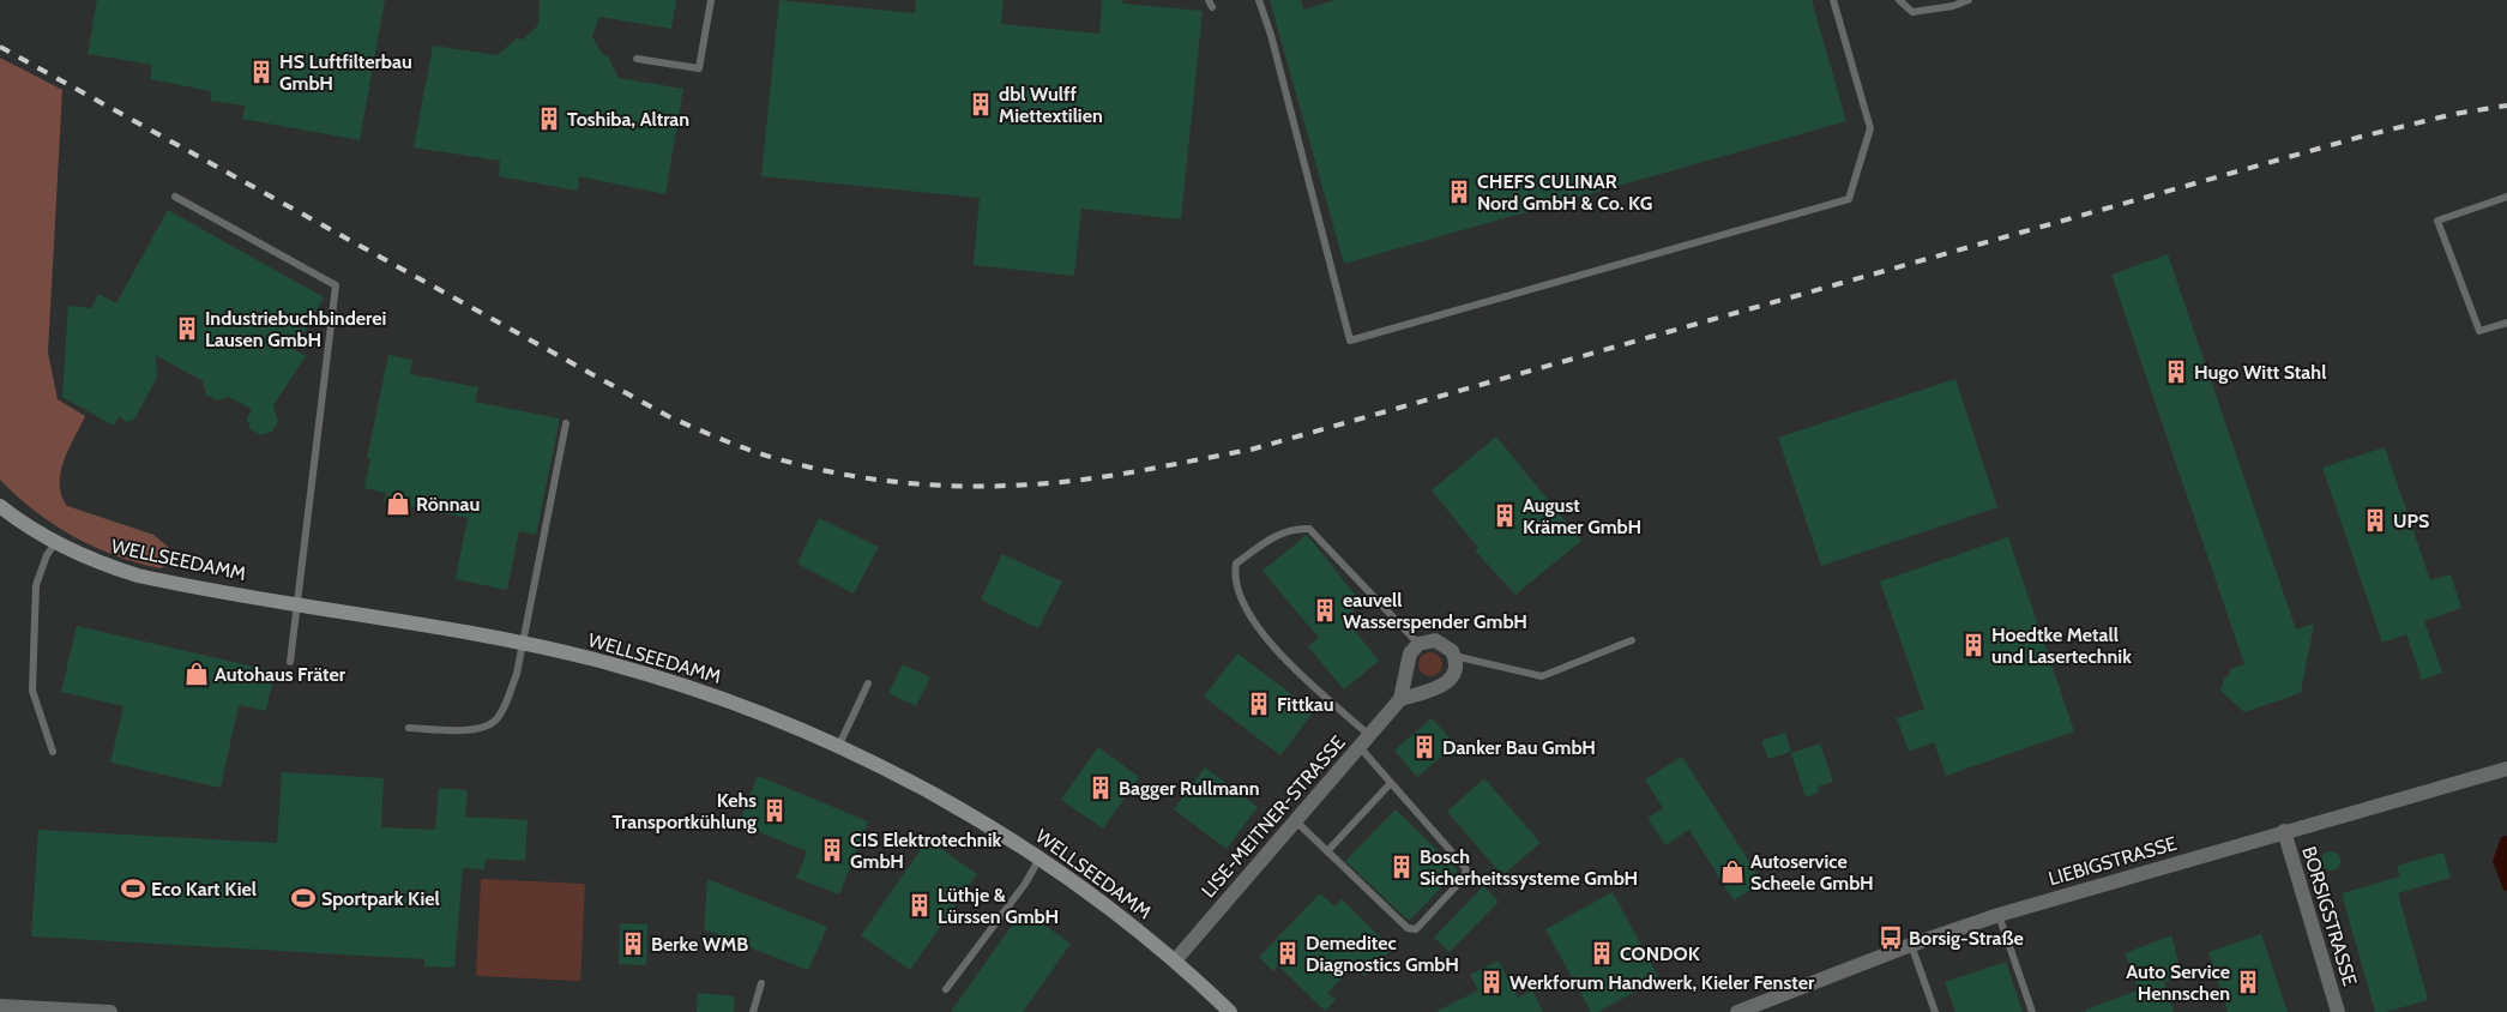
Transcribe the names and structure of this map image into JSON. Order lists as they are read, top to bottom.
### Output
{
  "streets": {
    "main road": ["WELLSEEDAMM"],
    "street": ["LISE-MEITNER-STRASSE", "LIEBIGSTRASSE", "BORSIGSTRASSE"]
  },
  "crossings": [
    ["WELLSEEDAMM", "LISE-MEITNER-STRASSE"],
    ["LIEBIGSTRASSE", "BORSIGSTRASSE"]
  ],
  "places": {
    "building": [
      "HS Luftfilterbau GmbH",
      "dbl Wulff Miettextilien",
      "Toshiba, Altran",
      "CHEFS CULINAR Nord GmbH & Co. KG",
      "Industriebuchbinderei Lausen GmbH",
      "Hugo Witt Stahl",
      "August Krämer GmbH",
      "UPS",
      "eauvell Wasserspender GmbH",
      "Hoedtke Metall und Lasertechnik",
      "Fittkau",
      "Danker Bau GmbH",
      "Bagger Rullmann",
      "Kehs Transportkühlung",
      "CIS Elektrotechnik GmbH",
      "Bosch Sicherheitssysteme GmbH",
      "Lüthje & Lürssen GmbH",
      "Berke WMB",
      "Demeditec Diagnostics GmbH",
      "CONDOK",
      "Werkforum Handwerk, Kieler Fenster",
      "Auto Service Hennschen"
    ],
    "shop": ["Rönnau", "Autohaus Fräter", "Autoservice Scheele GmbH"],
    "sports": ["Eco Kart Kiel", "Sportpark Kiel"],
    "bus stop": ["Borsig-Straße"]
  }
}
